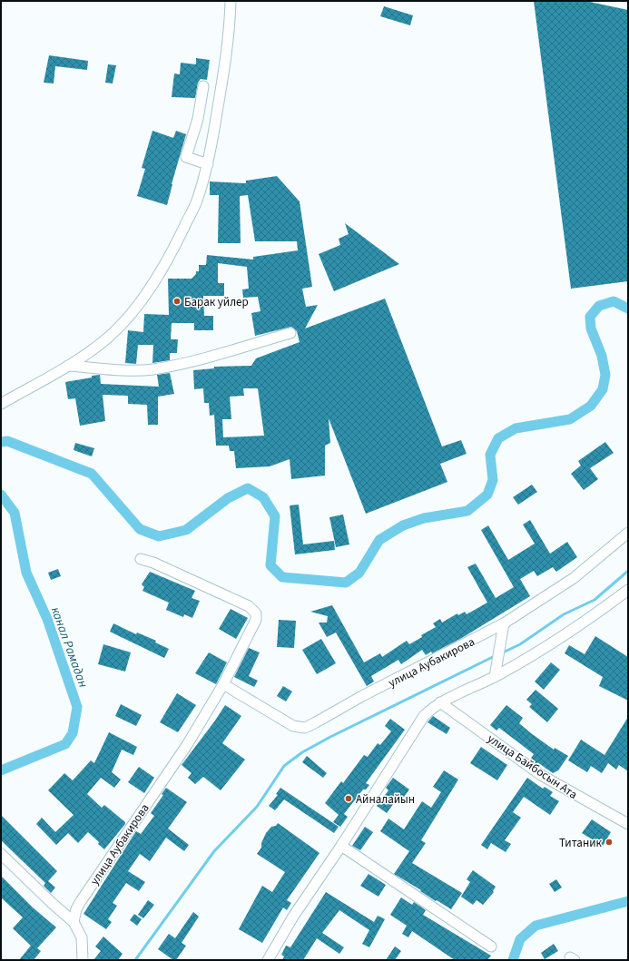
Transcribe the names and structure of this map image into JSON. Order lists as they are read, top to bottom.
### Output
{
  "streets": {
    "street": ["улица Аубакирова", "улица Байбосын Ата"]
  },
  "water": ["канал Рамадан"],
  "places": ["Барак уйлер", "Айналайын", "Титаник"]
}
